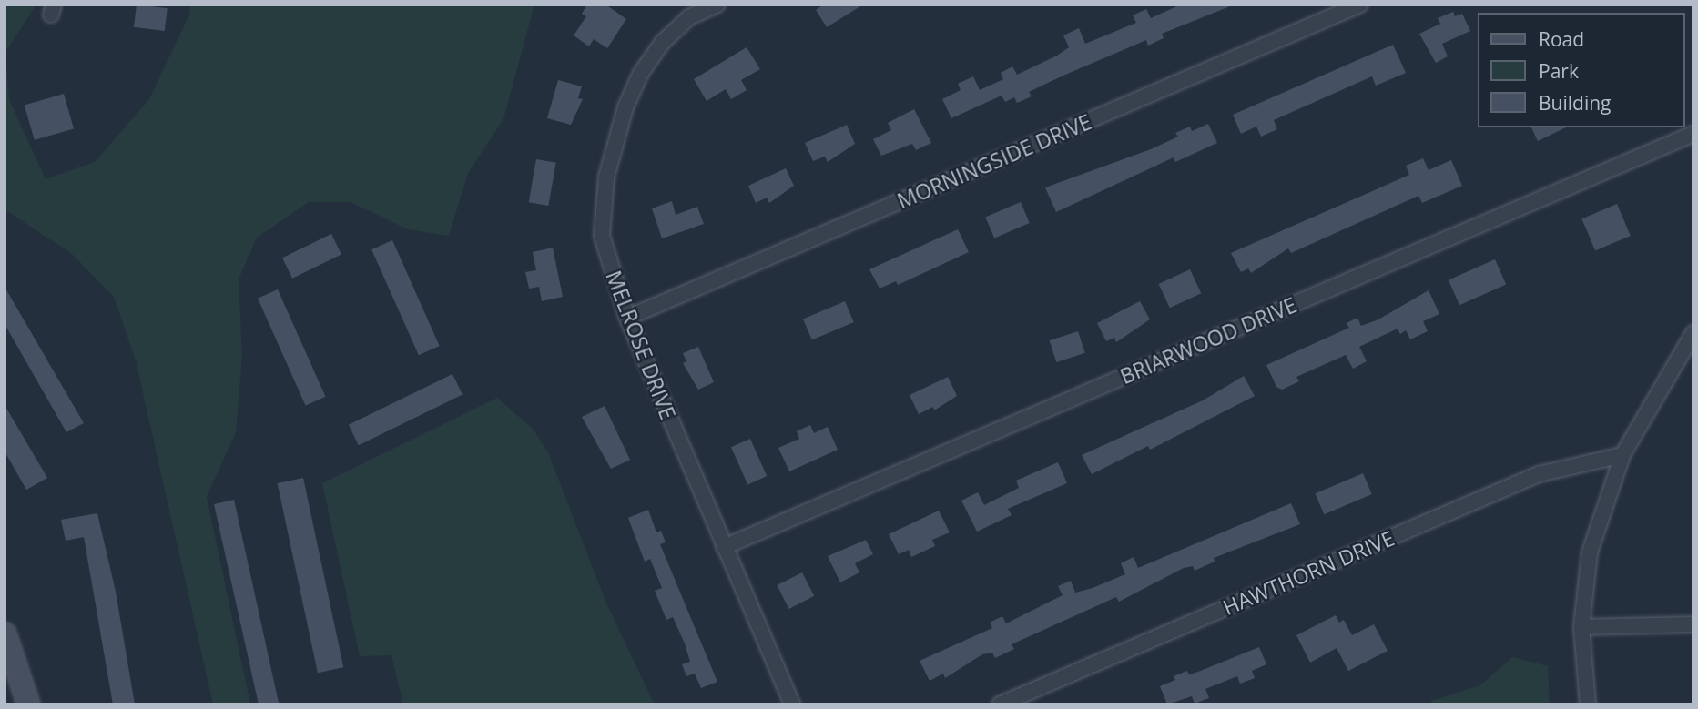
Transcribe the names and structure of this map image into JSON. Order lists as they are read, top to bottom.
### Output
{
  "streets": {
    "street": [
      "MORNINGSIDE DRIVE",
      "BRIARWOOD DRIVE",
      "MELROSE DRIVE",
      "HAWTHORN DRIVE"
    ]
  },
  "crossings": [
    ["MORNINGSIDE DRIVE", "MELROSE DRIVE"],
    ["BRIARWOOD DRIVE", "MELROSE DRIVE"]
  ],
  "legend": ["Road", "Park", "Building"]
}
